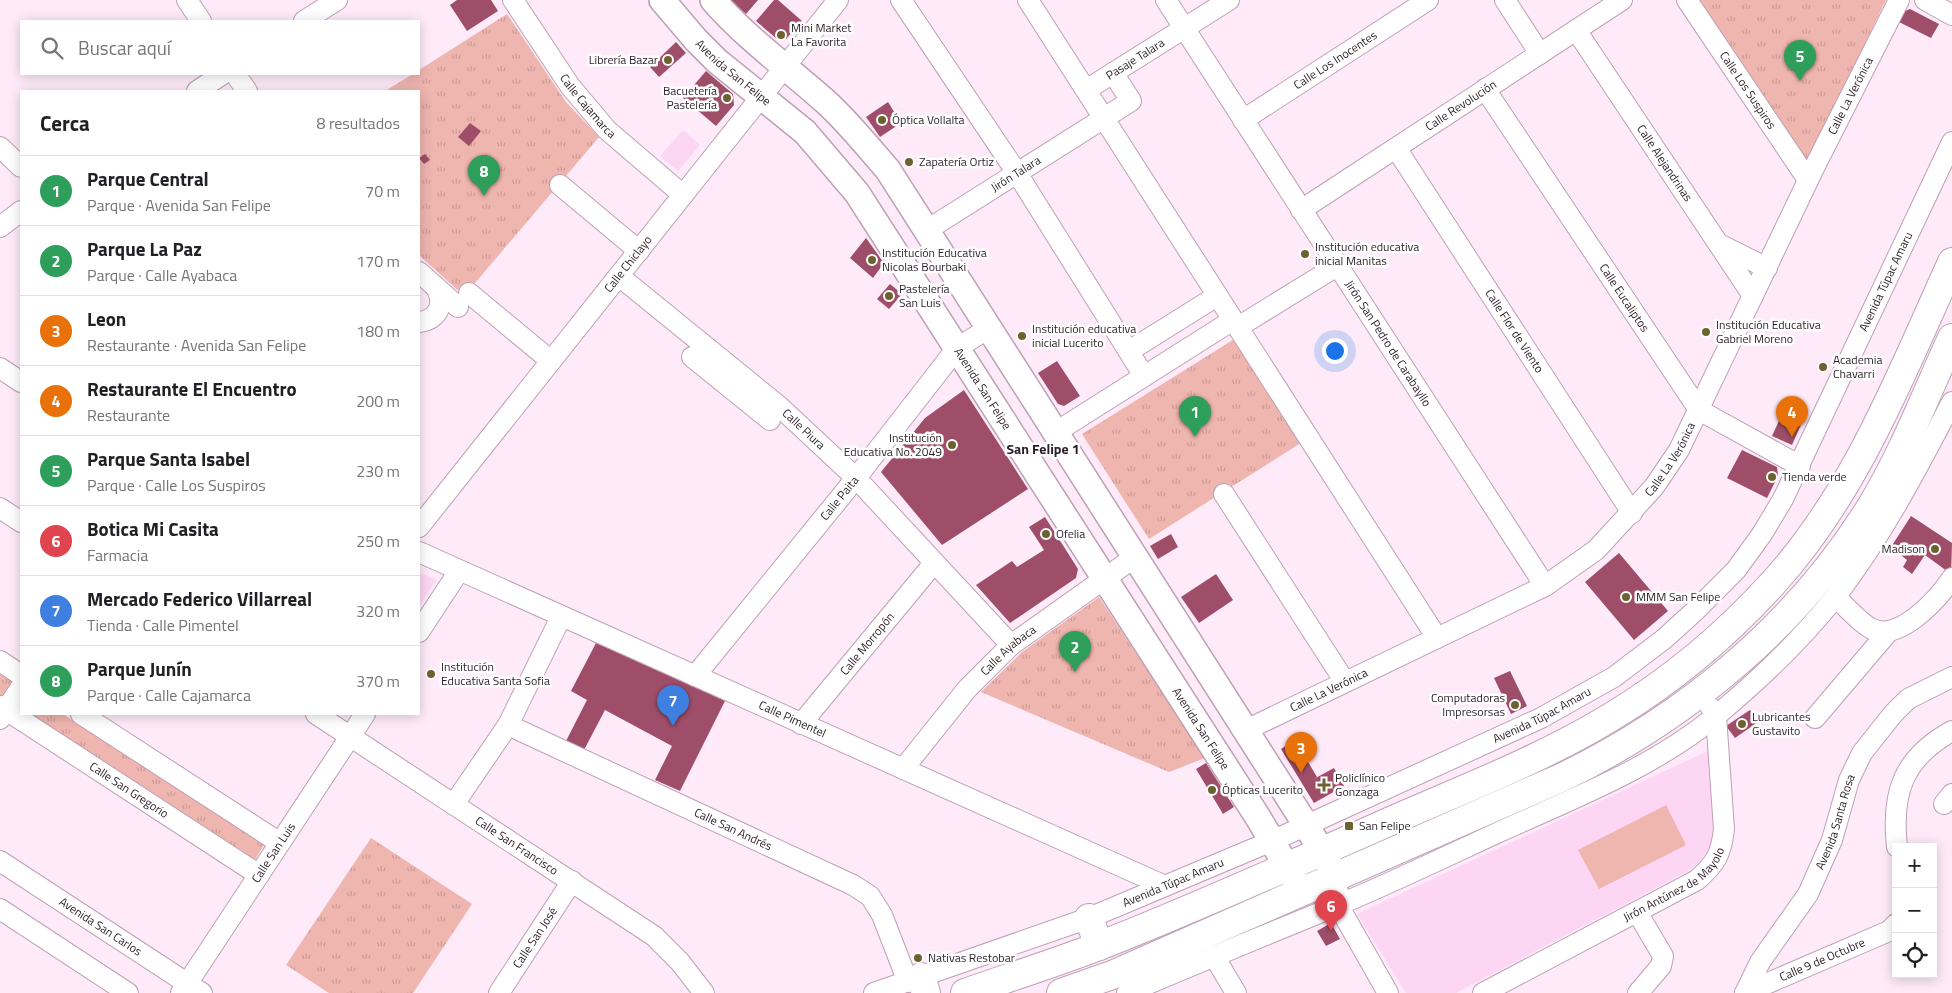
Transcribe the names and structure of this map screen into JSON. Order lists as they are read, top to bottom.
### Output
{
  "streets": {
    "main road": ["Avenida San Felipe"],
    "street": [
      "Pasaje Talara",
      "Calle Los Inocentes",
      "Calle Los Suspiros",
      "Calle La Verónica",
      "Calle Revolución",
      "Calle Cajamarca",
      "Calle Alejandrinas",
      "Jirón Talara",
      "Calle Chiclayo",
      "Avenida Túpac Amaru",
      "Calle Eucaliptos",
      "Calle Flor de Viento",
      "Jirón San Pedro de Carabayllo",
      "Calle Piura",
      "Calle Paita",
      "Calle Morropón",
      "Calle Ayabaca",
      "Calle Pimentel",
      "Calle San Gregorio",
      "Avenida Santa Rosa",
      "Calle San Andrés",
      "Calle San Francisco",
      "Calle San Luis",
      "Jirón Antúnez de Mayolo",
      "Avenida San Carlos",
      "Calle San José",
      "Calle 9 de Octubre"
    ]
  },
  "crossings": [
    ["Pasaje Talara", "Jirón Talara"],
    ["Pasaje Talara", "Jirón San Pedro de Carabayllo"],
    ["Calle Los Inocentes", "Jirón San Pedro de Carabayllo"],
    ["Avenida San Felipe", "Calle Chiclayo"],
    ["Avenida San Felipe", "Avenida Túpac Amaru"],
    ["Avenida San Felipe", "Calle Paita"],
    ["Avenida San Felipe", "Calle Ayabaca"],
    ["Calle Los Suspiros", "Calle La Verónica"],
    ["Calle La Verónica", "Calle Alejandrinas"],
    ["Calle La Verónica", "Calle Eucaliptos"],
    ["Calle La Verónica", "Calle Flor de Viento"],
    ["Calle La Verónica", "Jirón San Pedro de Carabayllo"],
    ["Calle Revolución", "Calle Alejandrinas"],
    ["Calle Revolución", "Calle Eucaliptos"],
    ["Calle Revolución", "Calle Flor de Viento"],
    ["Calle Revolución", "Jirón San Pedro de Carabayllo"],
    ["Calle Cajamarca", "Calle Chiclayo"],
    ["Calle Chiclayo", "Calle Piura"],
    ["Avenida Túpac Amaru", "Calle Eucaliptos"],
    ["Avenida Túpac Amaru", "Calle Pimentel"],
    ["Avenida Túpac Amaru", "Calle San Andrés"],
    ["Calle Piura", "Calle Paita"],
    ["Calle Piura", "Calle Morropón"],
    ["Calle Piura", "Calle Ayabaca"],
    ["Calle Paita", "Calle Pimentel"],
    ["Calle Morropón", "Calle Pimentel"],
    ["Calle Ayabaca", "Calle Pimentel"],
    ["Calle San Gregorio", "Calle San Luis"],
    ["Avenida Santa Rosa", "Calle 9 de Octubre"],
    ["Calle San Francisco", "Calle San Luis"],
    ["Calle San Francisco", "Calle San José"],
    ["Calle San Luis", "Avenida San Carlos"]
  ],
  "districts": ["San Felipe 1"],
  "places": {
    "other": [
      "Mini Market La Favorita",
      "Librería Bazar",
      "Bacuetería Pastelería",
      "Óptica Vollalta",
      "Zapatería Ortiz",
      "Institución educativa inicial Manitas",
      "Institución Educativa Nicolas Bourbaki",
      "Pastelería San Luis",
      "Institución Educativa Gabriel Moreno",
      "Institución educativa inicial Lucerito",
      "Academia Chavarri",
      "Institución Educativa No. 2049",
      "Tienda verde",
      "Ofelia",
      "Madison",
      "MMM San Felipe",
      "Institución Educativa Santa Sofia",
      "Computadoras Impresorsas",
      "Lubricantes Gustavito",
      "Ópticas Lucerito",
      "Nativas Restobar"
    ],
    "health": ["Policlínico Gonzaga"],
    "transit": ["San Felipe"]
  },
  "page": {
    "search": "Buscar aquí",
    "pins": [
      "5",
      "8",
      "1",
      "4",
      "2",
      "7",
      "3",
      "6"
    ],
    "heading": ["Cerca", "8 resultados"],
    "list": [
      {
        "mark": "1",
        "name": "Parque Central",
        "note": "Parque · Avenida San Felipe",
        "value": "70 m"
      },
      {
        "mark": "2",
        "name": "Parque La Paz",
        "note": "Parque · Calle Ayabaca",
        "value": "170 m"
      },
      {
        "mark": "3",
        "name": "Leon",
        "note": "Restaurante · Avenida San Felipe",
        "value": "180 m"
      },
      {
        "mark": "4",
        "name": "Restaurante El Encuentro",
        "note": "Restaurante",
        "value": "200 m"
      },
      {
        "mark": "5",
        "name": "Parque Santa Isabel",
        "note": "Parque · Calle Los Suspiros",
        "value": "230 m"
      },
      {
        "mark": "6",
        "name": "Botica Mi Casita",
        "note": "Farmacia",
        "value": "250 m"
      },
      {
        "mark": "7",
        "name": "Mercado Federico Villarreal",
        "note": "Tienda · Calle Pimentel",
        "value": "320 m"
      },
      {
        "mark": "8",
        "name": "Parque Junín",
        "note": "Parque · Calle Cajamarca",
        "value": "370 m"
      }
    ],
    "map_buttons": ["+", "−"]
  }
}
